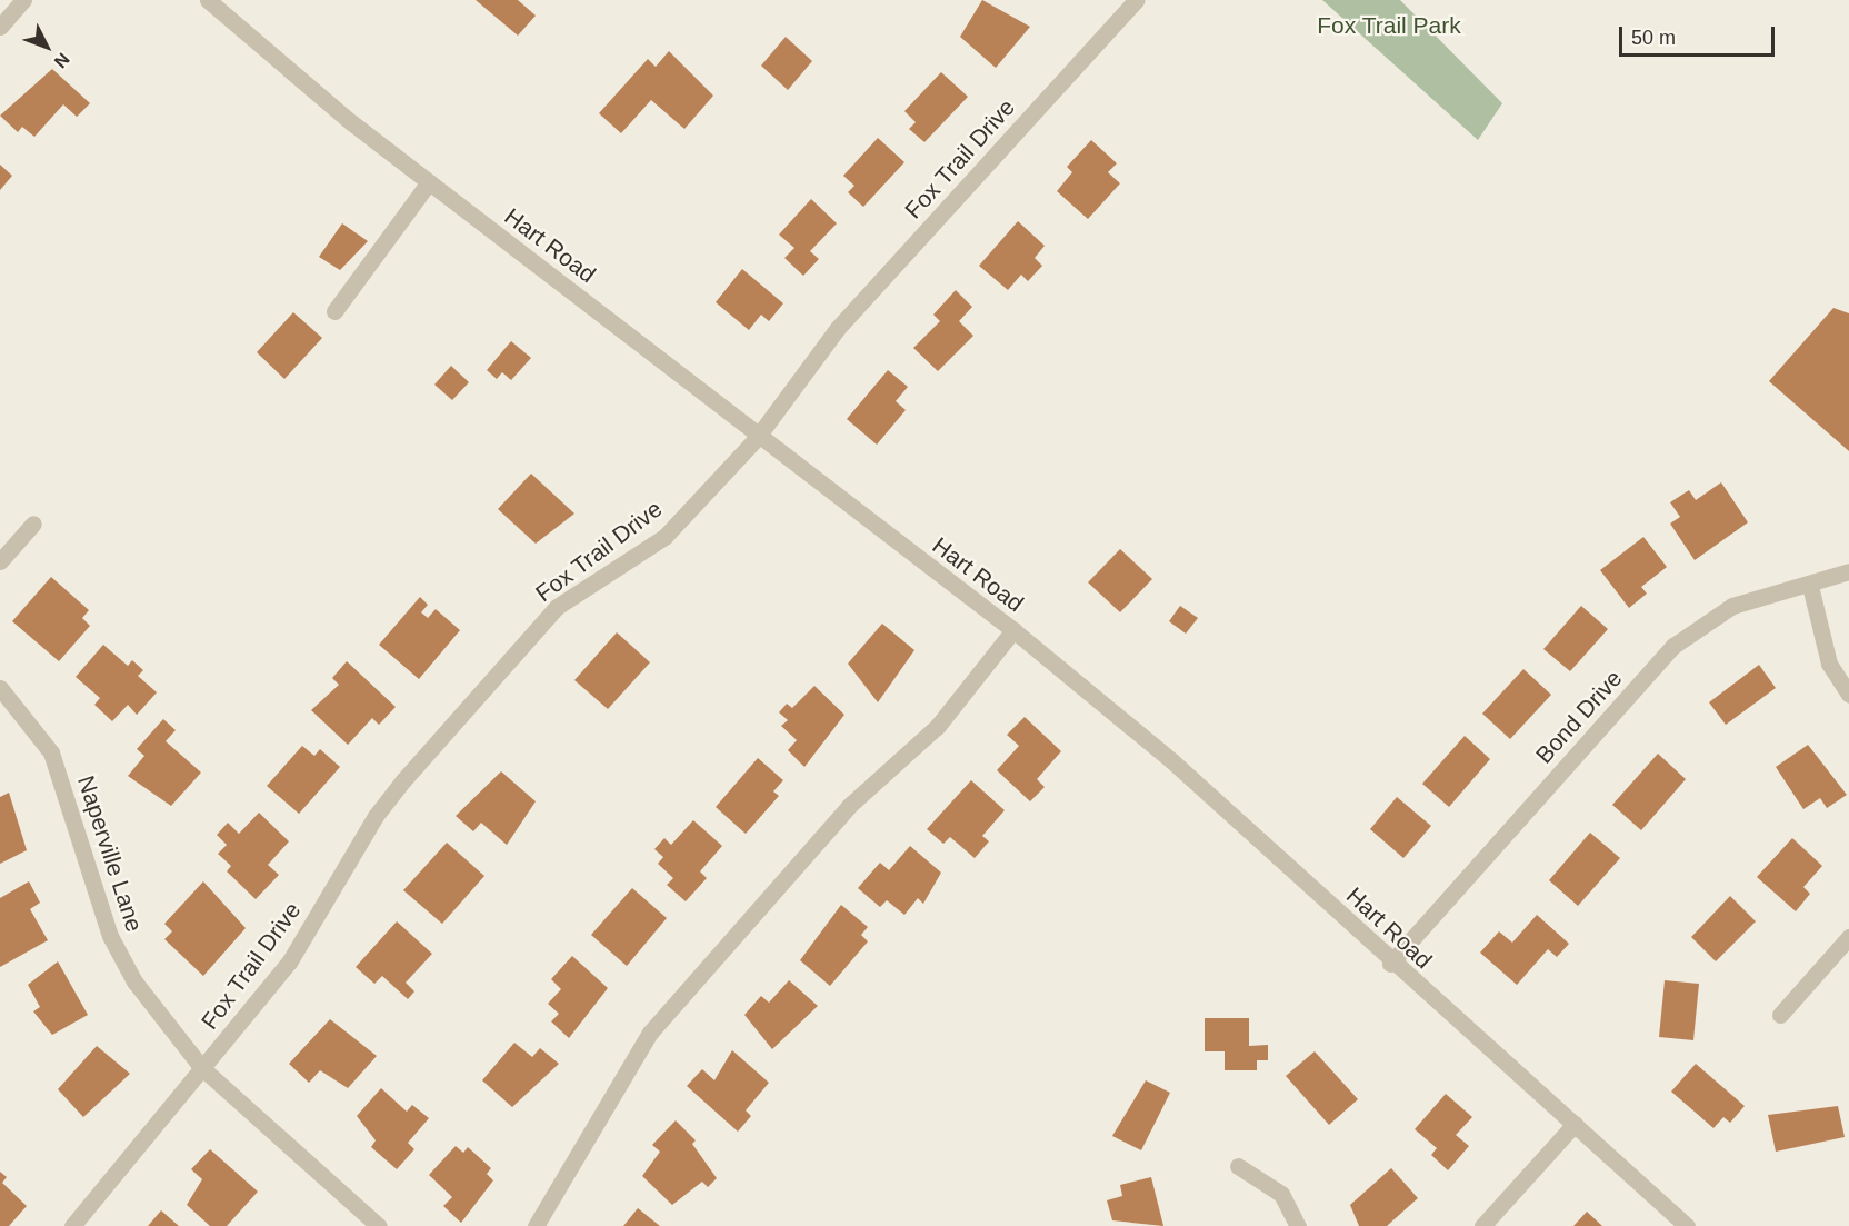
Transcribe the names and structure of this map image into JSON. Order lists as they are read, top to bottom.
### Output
{
  "streets": {
    "street": [
      "Fox Trail Drive",
      "Hart Road",
      "Bond Drive",
      "Naperville Lane"
    ]
  },
  "crossings": [
    ["Fox Trail Drive", "Hart Road"],
    ["Fox Trail Drive", "Naperville Lane"],
    ["Hart Road", "Bond Drive"]
  ],
  "parks": ["Fox Trail Park"],
  "scale_bar": "50 m",
  "north": "bottom right"
}
